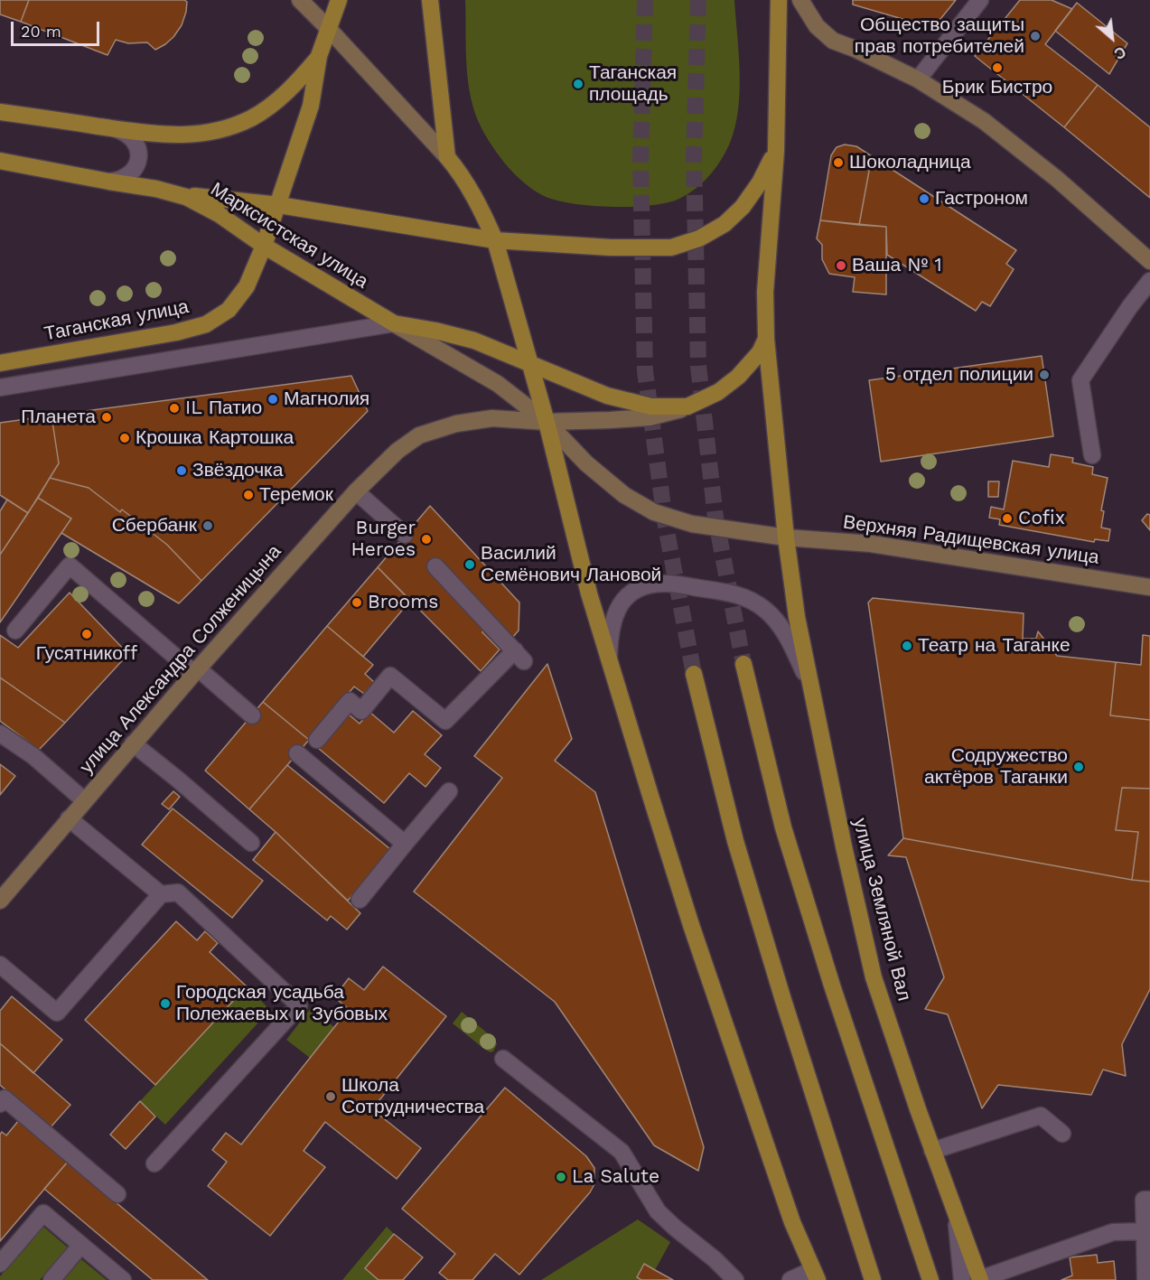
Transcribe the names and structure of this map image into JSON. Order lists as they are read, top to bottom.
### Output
{
  "streets": {
    "main road": [
      "Марксистская улица",
      "Таганская улица",
      "Верхняя Радищевская улица",
      "улица Александра Солженицына",
      "улица Земляной Вал"
    ]
  },
  "crossings": [
    ["Марксистская улица", "Таганская улица"],
    ["Марксистская улица", "Верхняя Радищевская улица"],
    ["Верхняя Радищевская улица", "улица Александра Солженицына"],
    ["Верхняя Радищевская улица", "улица Земляной Вал"]
  ],
  "places": [
    "Общество защиты прав потребителей",
    "Брик Бистро",
    "Таганская площадь",
    "Шоколадница",
    "Гастроном",
    "Ваша № 1",
    "5 отдел полиции",
    "Магнолия",
    "IL Патио",
    "Планета",
    "Крошка Картошка",
    "Звёздочка",
    "Теремок",
    "Cofix",
    "Сбербанк",
    "Burger Heroes",
    "Василий Семёнович Лановой",
    "Brooms",
    "Гусятникоff",
    "Театр на Таганке",
    "Содружество актёров Таганки",
    "Городская усадьба Полежаевых и Зубовых",
    "Школа Сотрудничества",
    "La Salute"
  ],
  "scale_bar": "20 m",
  "north": "bottom right"
}
